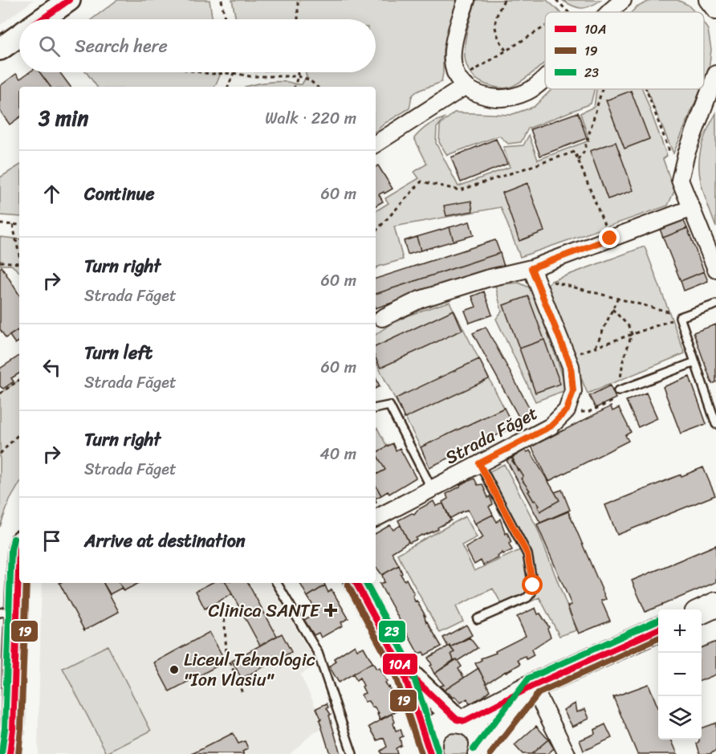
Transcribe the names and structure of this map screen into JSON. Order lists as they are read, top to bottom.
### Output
{
  "streets": {
    "street": ["Strada Făget"]
  },
  "places": {
    "health": ["Clinica SANTE"],
    "other": ["Liceul Tehnologic \"Ion Vlasiu\""]
  },
  "lines": ["transit line 10A", "transit line 23", "transit line 19"],
  "legend": ["10A", "19", "23"],
  "page": {
    "search": "Search here",
    "heading": ["3 min", "Walk · 220 m"],
    "list": [
      ["Continue", "60 m"],
      ["Turn right", "Strada Făget", "60 m"],
      ["Turn left", "Strada Făget", "60 m"],
      ["Turn right", "Strada Făget", "40 m"],
      "Arrive at destination"
    ],
    "map_buttons": ["+", "−"]
  }
}
